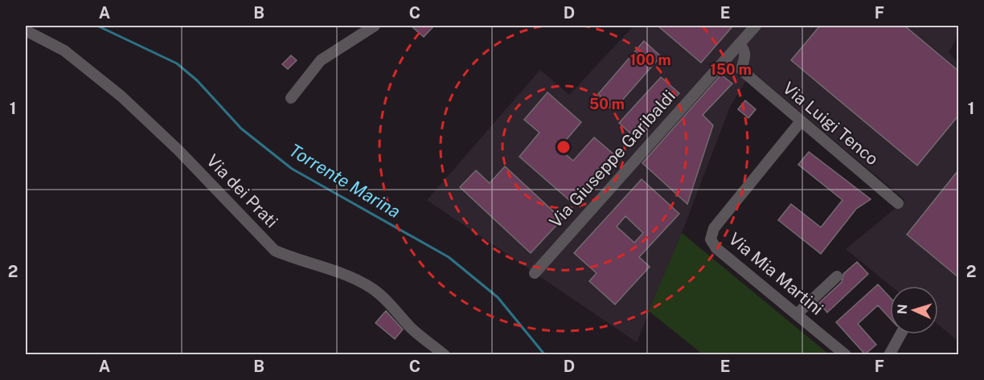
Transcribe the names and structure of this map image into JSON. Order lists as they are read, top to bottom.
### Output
{
  "streets": {
    "street": [
      "Via Luigi Tenco",
      "Via Giuseppe Garibaldi",
      "Via dei Prati",
      "Via Mia Martini"
    ]
  },
  "crossings": [
    ["Via Luigi Tenco", "Via Giuseppe Garibaldi"],
    ["Via Luigi Tenco", "Via Mia Martini"]
  ],
  "water": ["Torrente Marina"],
  "north": "left",
  "grid": {
    "columns": [
      "A",
      "B",
      "C",
      "D",
      "E",
      "F"
    ],
    "rows": ["1", "2"]
  },
  "rings": ["100 m", "150 m", "50 m"]
}
